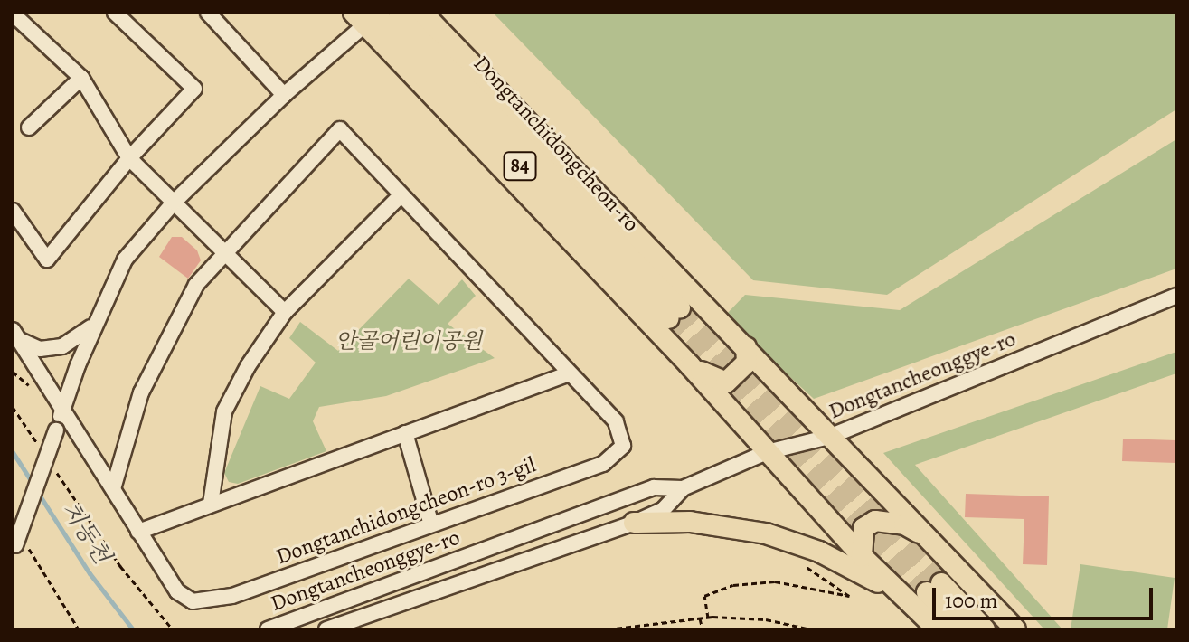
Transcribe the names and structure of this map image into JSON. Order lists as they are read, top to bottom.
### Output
{
  "streets": {
    "main road": ["Dongtanchidongcheon-ro", "84"],
    "street": ["Dongtancheonggye-ro", "Dongtanchidongcheon-ro 3-gil"]
  },
  "water": ["치동천"],
  "parks": ["안골어린이공원"],
  "scale_bar": "100 m"
}
